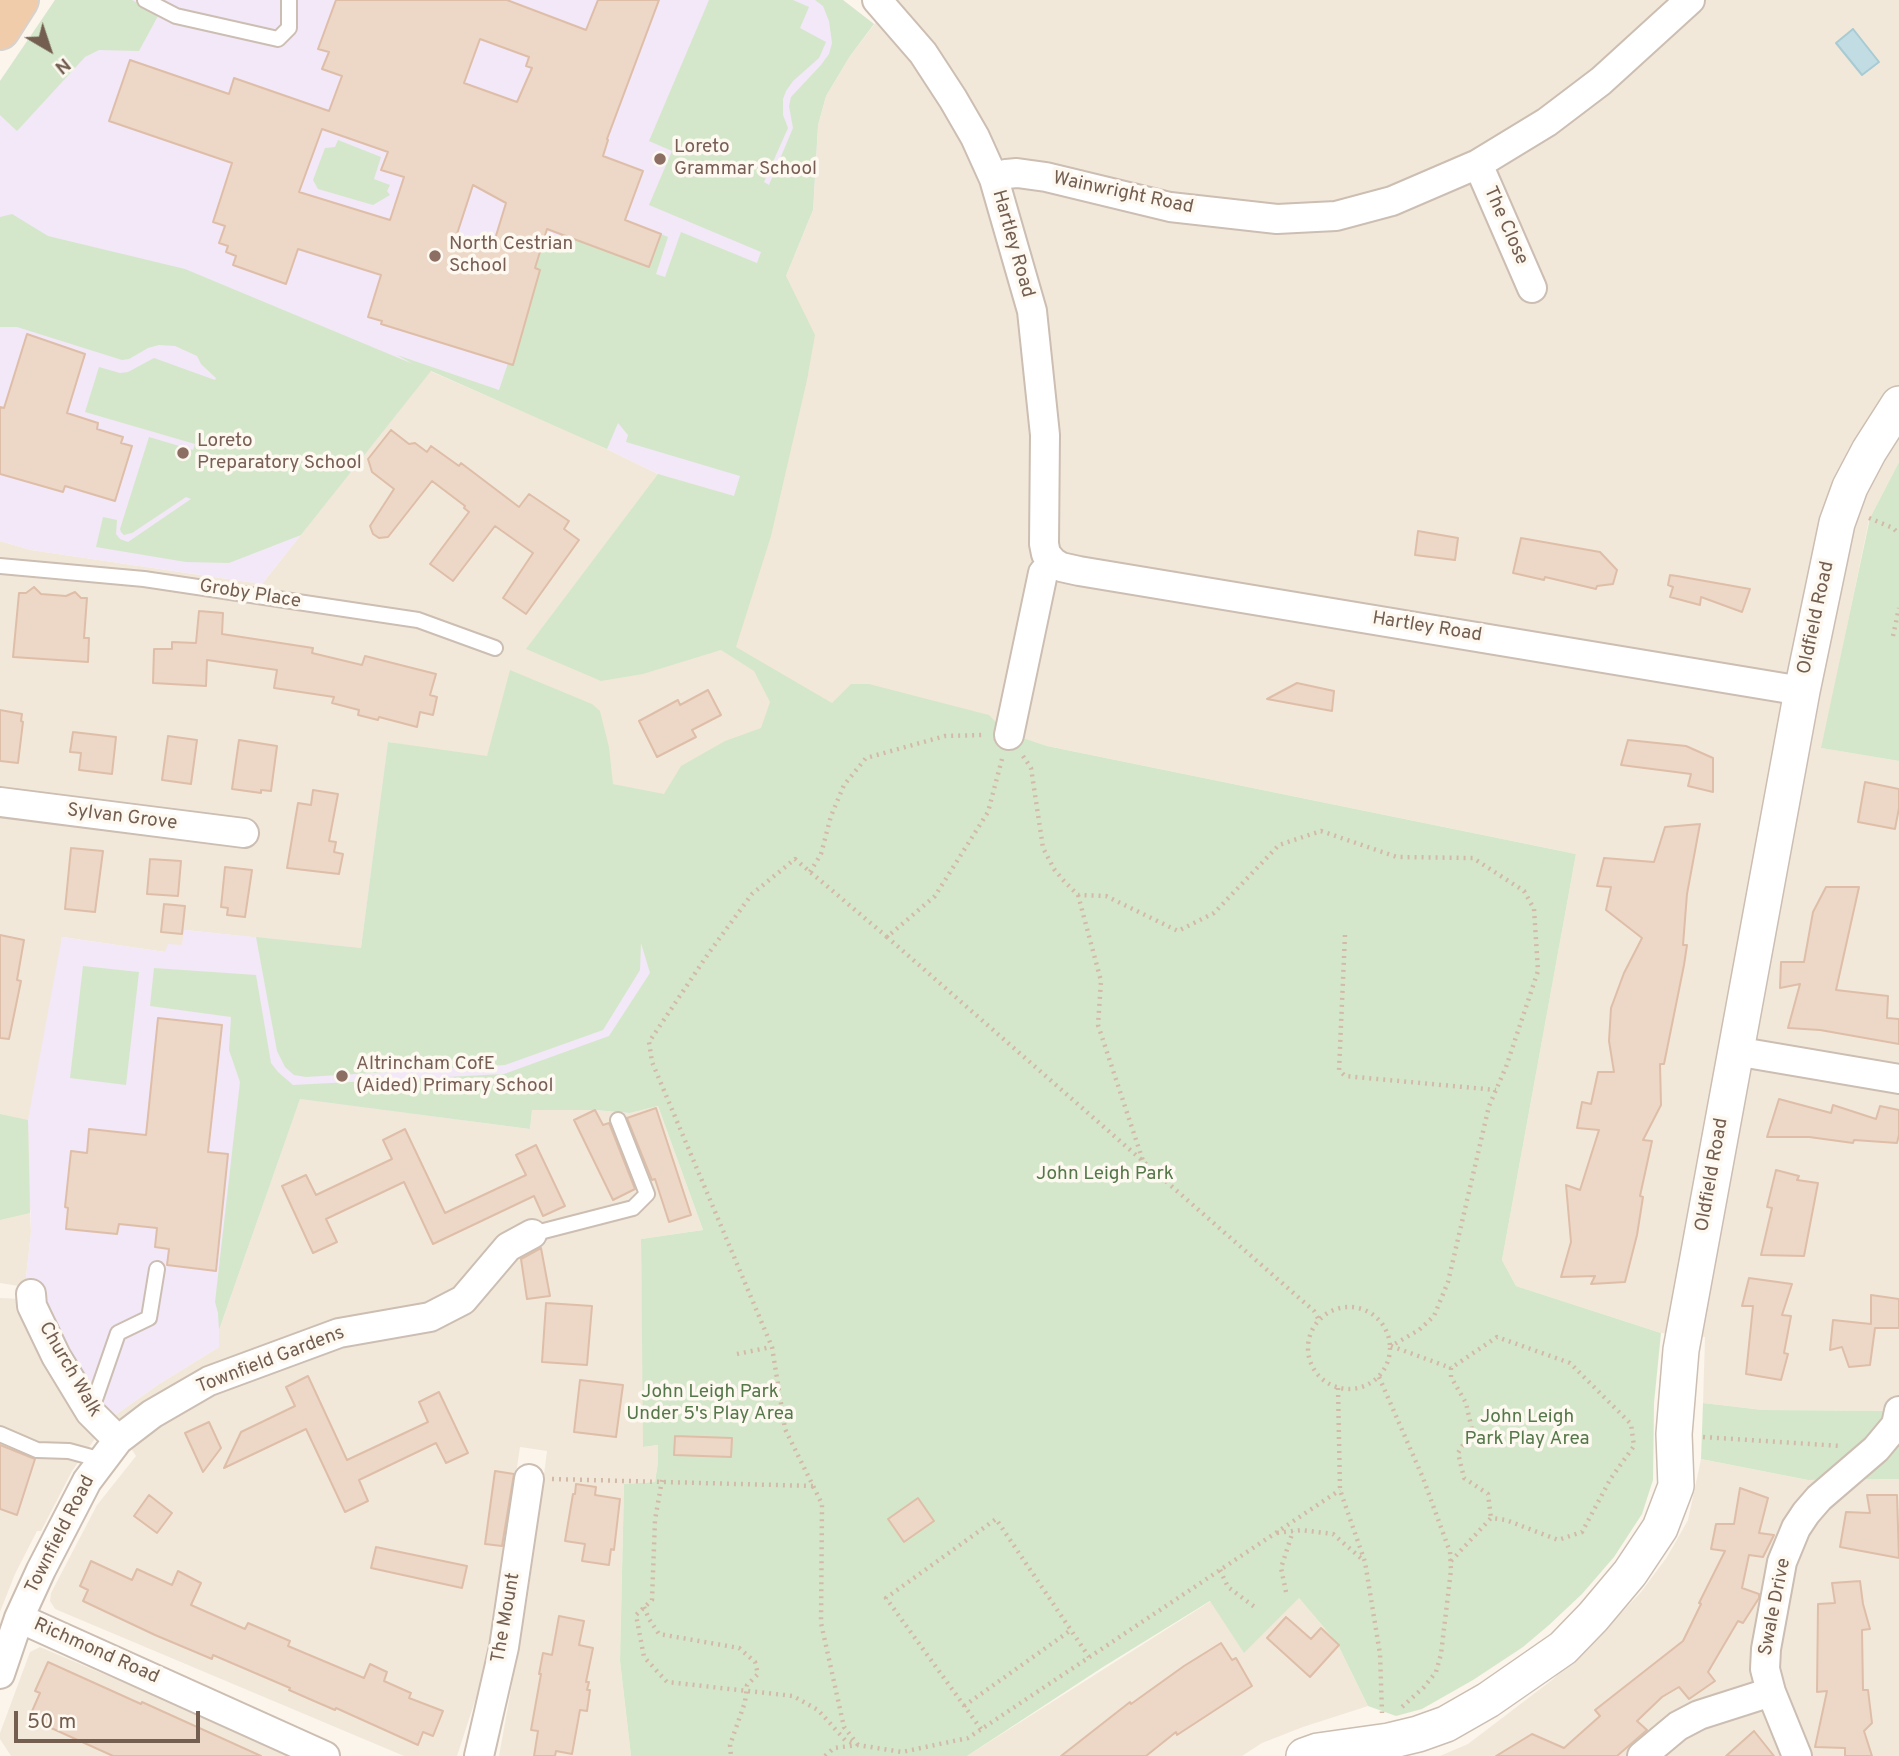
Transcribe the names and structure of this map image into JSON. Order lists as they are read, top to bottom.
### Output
{
  "streets": {
    "street": [
      "Wainwright Road",
      "The Close",
      "Hartley Road",
      "Oldfield Road",
      "Sylvan Grove",
      "Townfield Gardens",
      "Church Walk",
      "Townfield Road",
      "Swale Drive",
      "The Mount",
      "Richmond Road"
    ],
    "lane": ["Groby Place"]
  },
  "crossings": [
    ["Wainwright Road", "The Close"],
    ["Wainwright Road", "Hartley Road"],
    ["Hartley Road", "Oldfield Road"],
    ["Townfield Gardens", "Church Walk"],
    ["Townfield Gardens", "Townfield Road"],
    ["Church Walk", "Townfield Road"],
    ["Townfield Road", "Richmond Road"]
  ],
  "parks": ["John Leigh Park", "John Leigh Park Under 5's Play Area", "John Leigh Park Play Area"],
  "places": [
    "Loreto Grammar School",
    "North Cestrian School",
    "Loreto Preparatory School",
    "Altrincham CofE (Aided) Primary School"
  ],
  "scale_bar": "50 m",
  "north": "bottom right"
}
